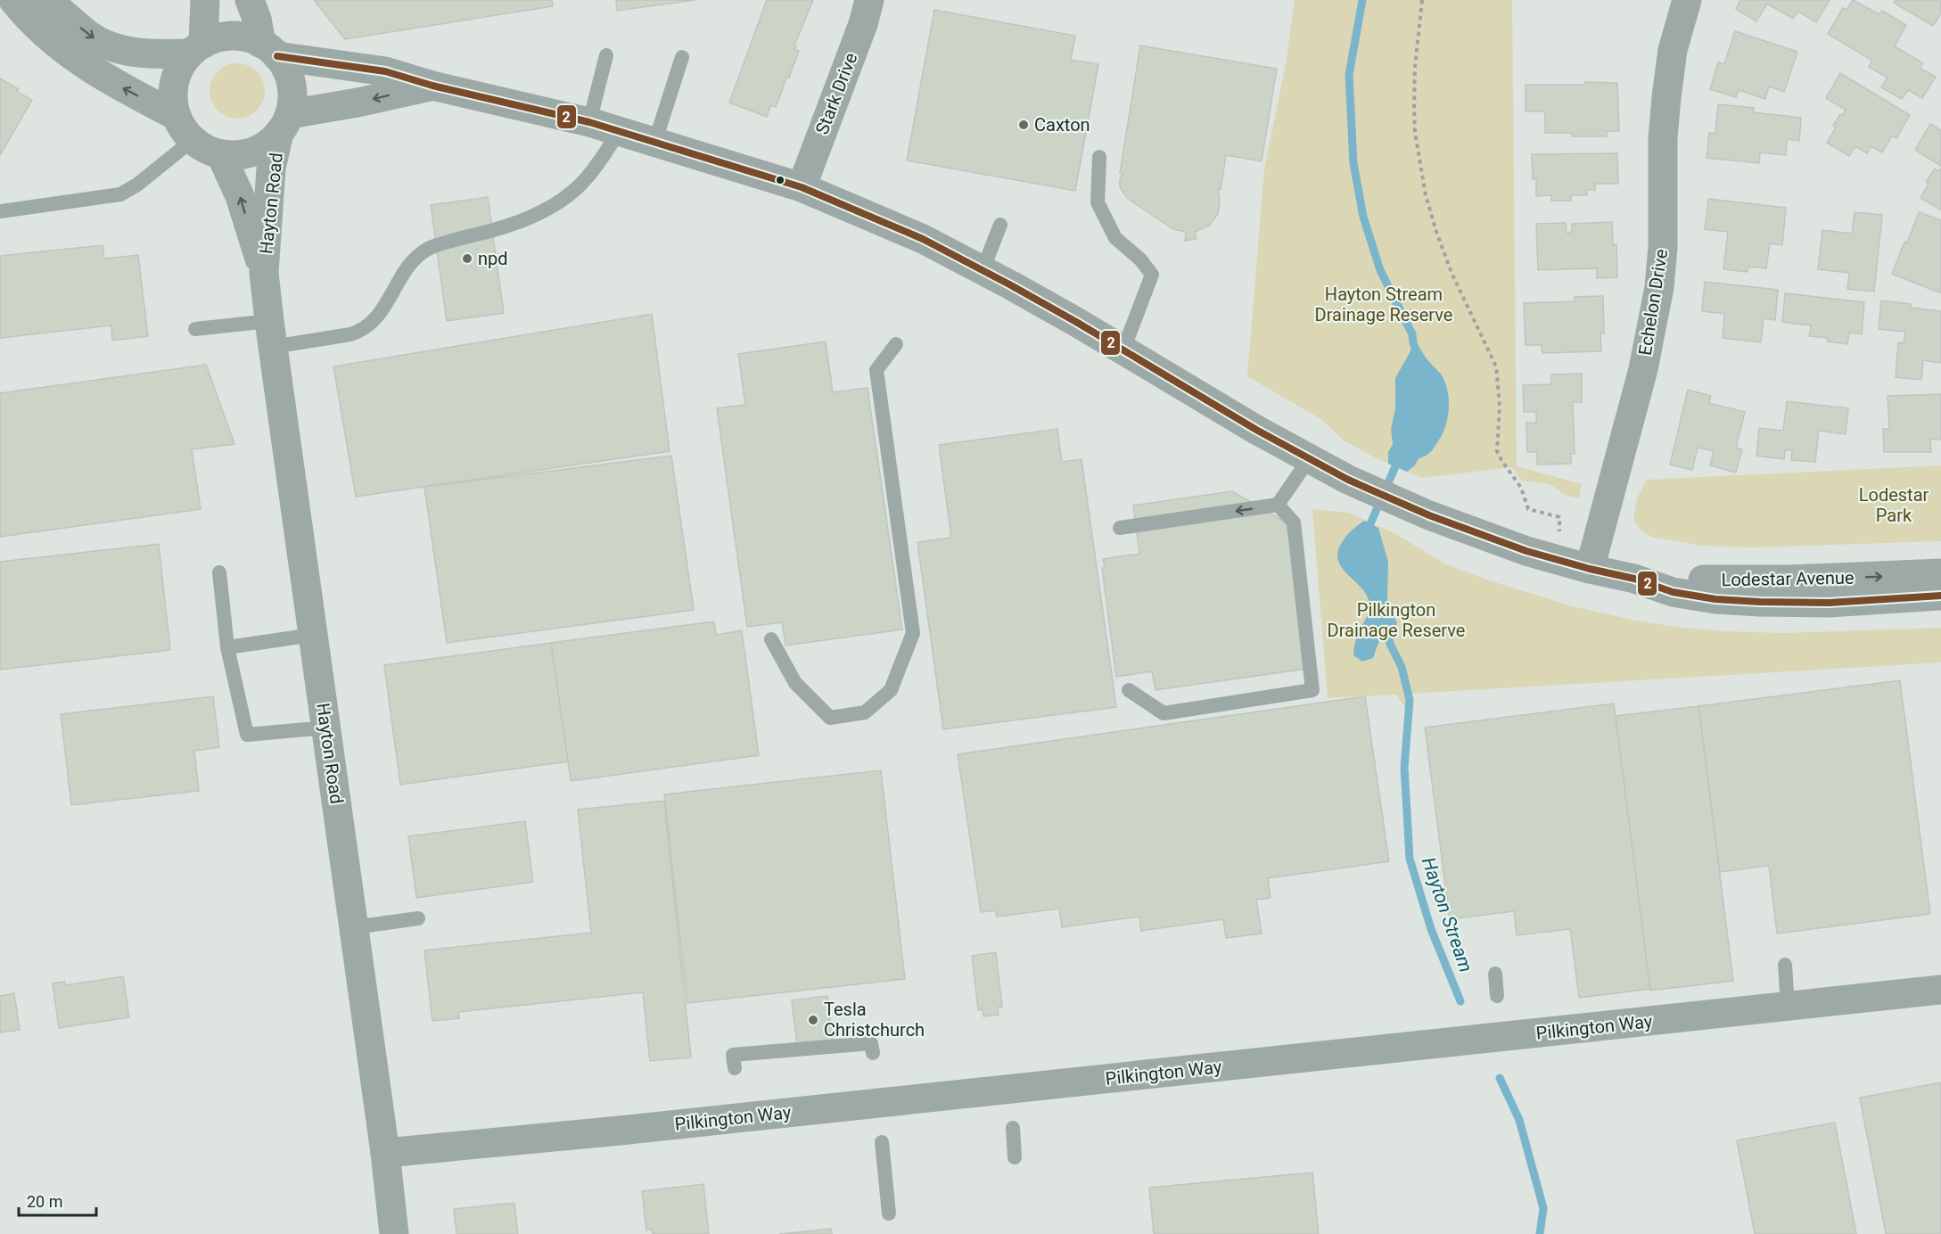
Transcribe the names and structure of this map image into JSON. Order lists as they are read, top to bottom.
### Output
{
  "streets": {
    "street": [
      "Stark Drive",
      "Hayton Road",
      "Echelon Drive",
      "Lodestar Avenue",
      "Pilkington Way"
    ]
  },
  "crossings": [
    ["Stark Drive", "Lodestar Avenue"],
    ["Hayton Road", "Lodestar Avenue"],
    ["Hayton Road", "Pilkington Way"],
    ["Echelon Drive", "Lodestar Avenue"]
  ],
  "water": ["Hayton Stream"],
  "parks": ["Hayton Stream Drainage Reserve", "Lodestar Park", "Pilkington Drainage Reserve"],
  "places": ["Caxton", "npd", "Tesla Christchurch"],
  "lines": ["transit line 2"],
  "scale_bar": "20 m"
}
